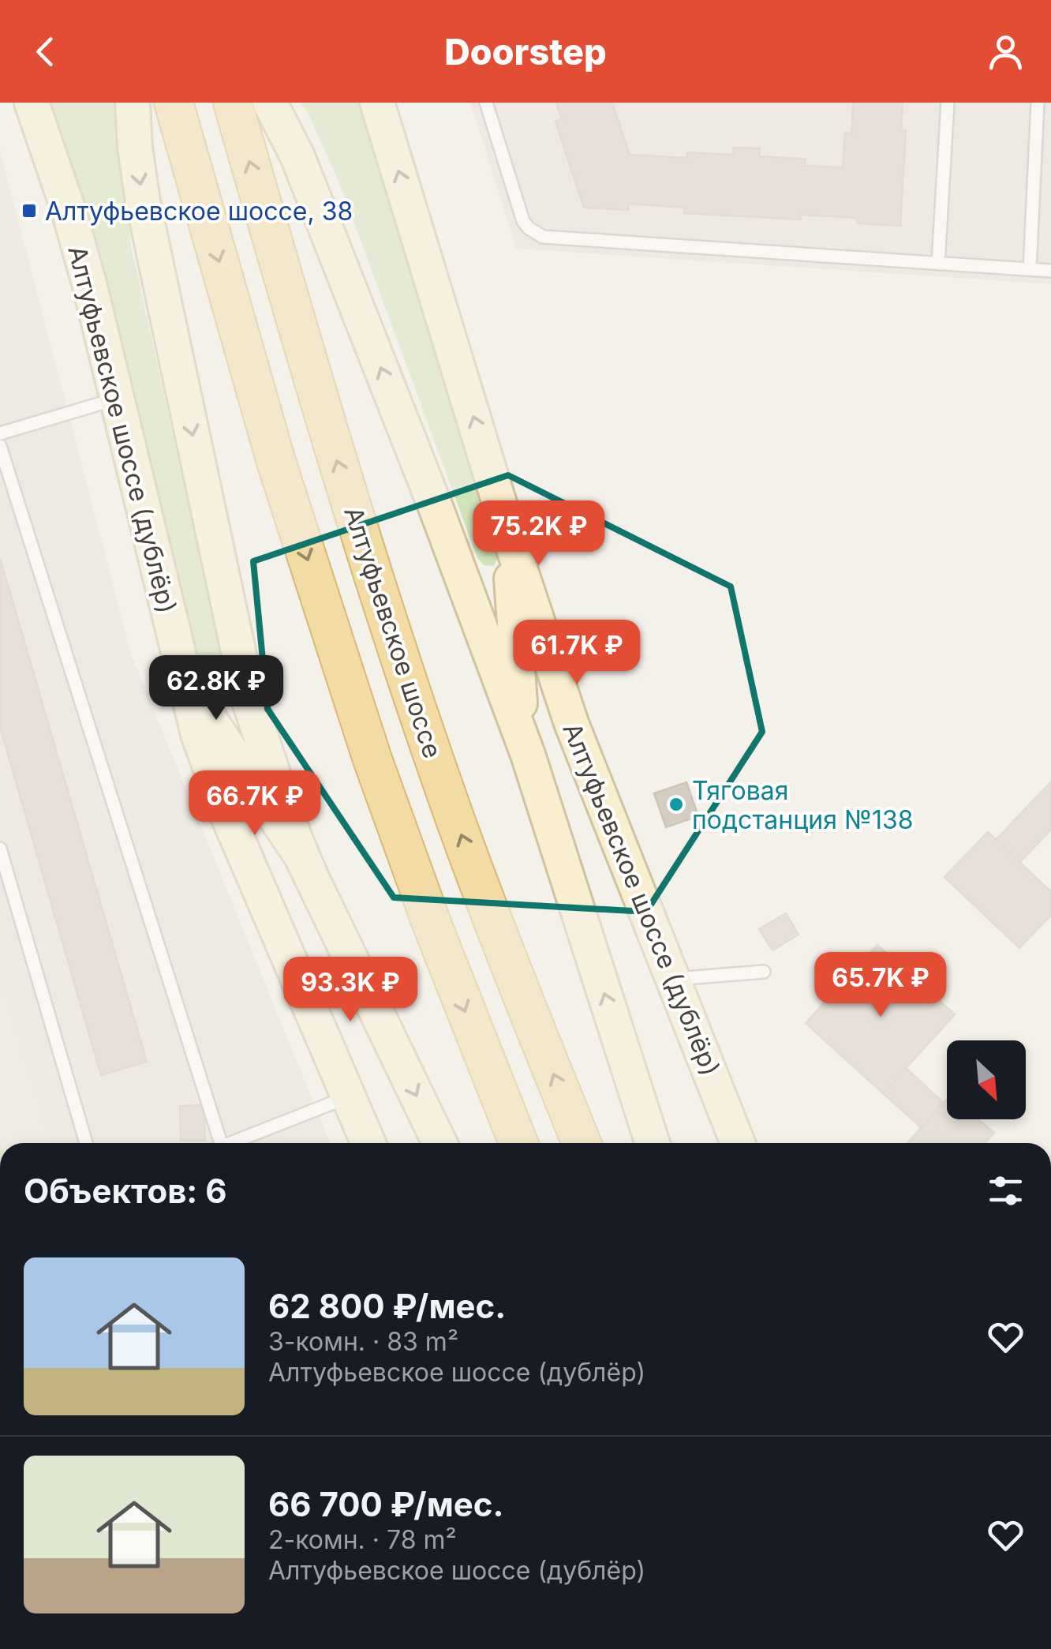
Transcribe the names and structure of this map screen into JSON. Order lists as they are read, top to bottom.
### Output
{
  "streets": {
    "main road": ["Алтуфьевское шоссе (дублёр)", "Алтуфьевское шоссе"]
  },
  "places": {
    "transit": ["Алтуфьевское шоссе, 38"],
    "other": ["Тяговая подстанция №138"]
  },
  "north": "bottom right",
  "page": {
    "header": "Doorstep",
    "price": [
      "75.2K ₽",
      "61.7K ₽",
      "62.8K ₽",
      "66.7K ₽",
      "65.7K ₽",
      "93.3K ₽"
    ],
    "heading": "Объектов: 6",
    "list": [
      {
        "name": "62 800 ₽/мес.",
        "note": "3-комн. · 83 m² · Алтуфьевское шоссе (дублёр)"
      },
      {
        "name": "66 700 ₽/мес.",
        "note": "2-комн. · 78 m² · Алтуфьевское шоссе (дублёр)"
      }
    ]
  }
}
